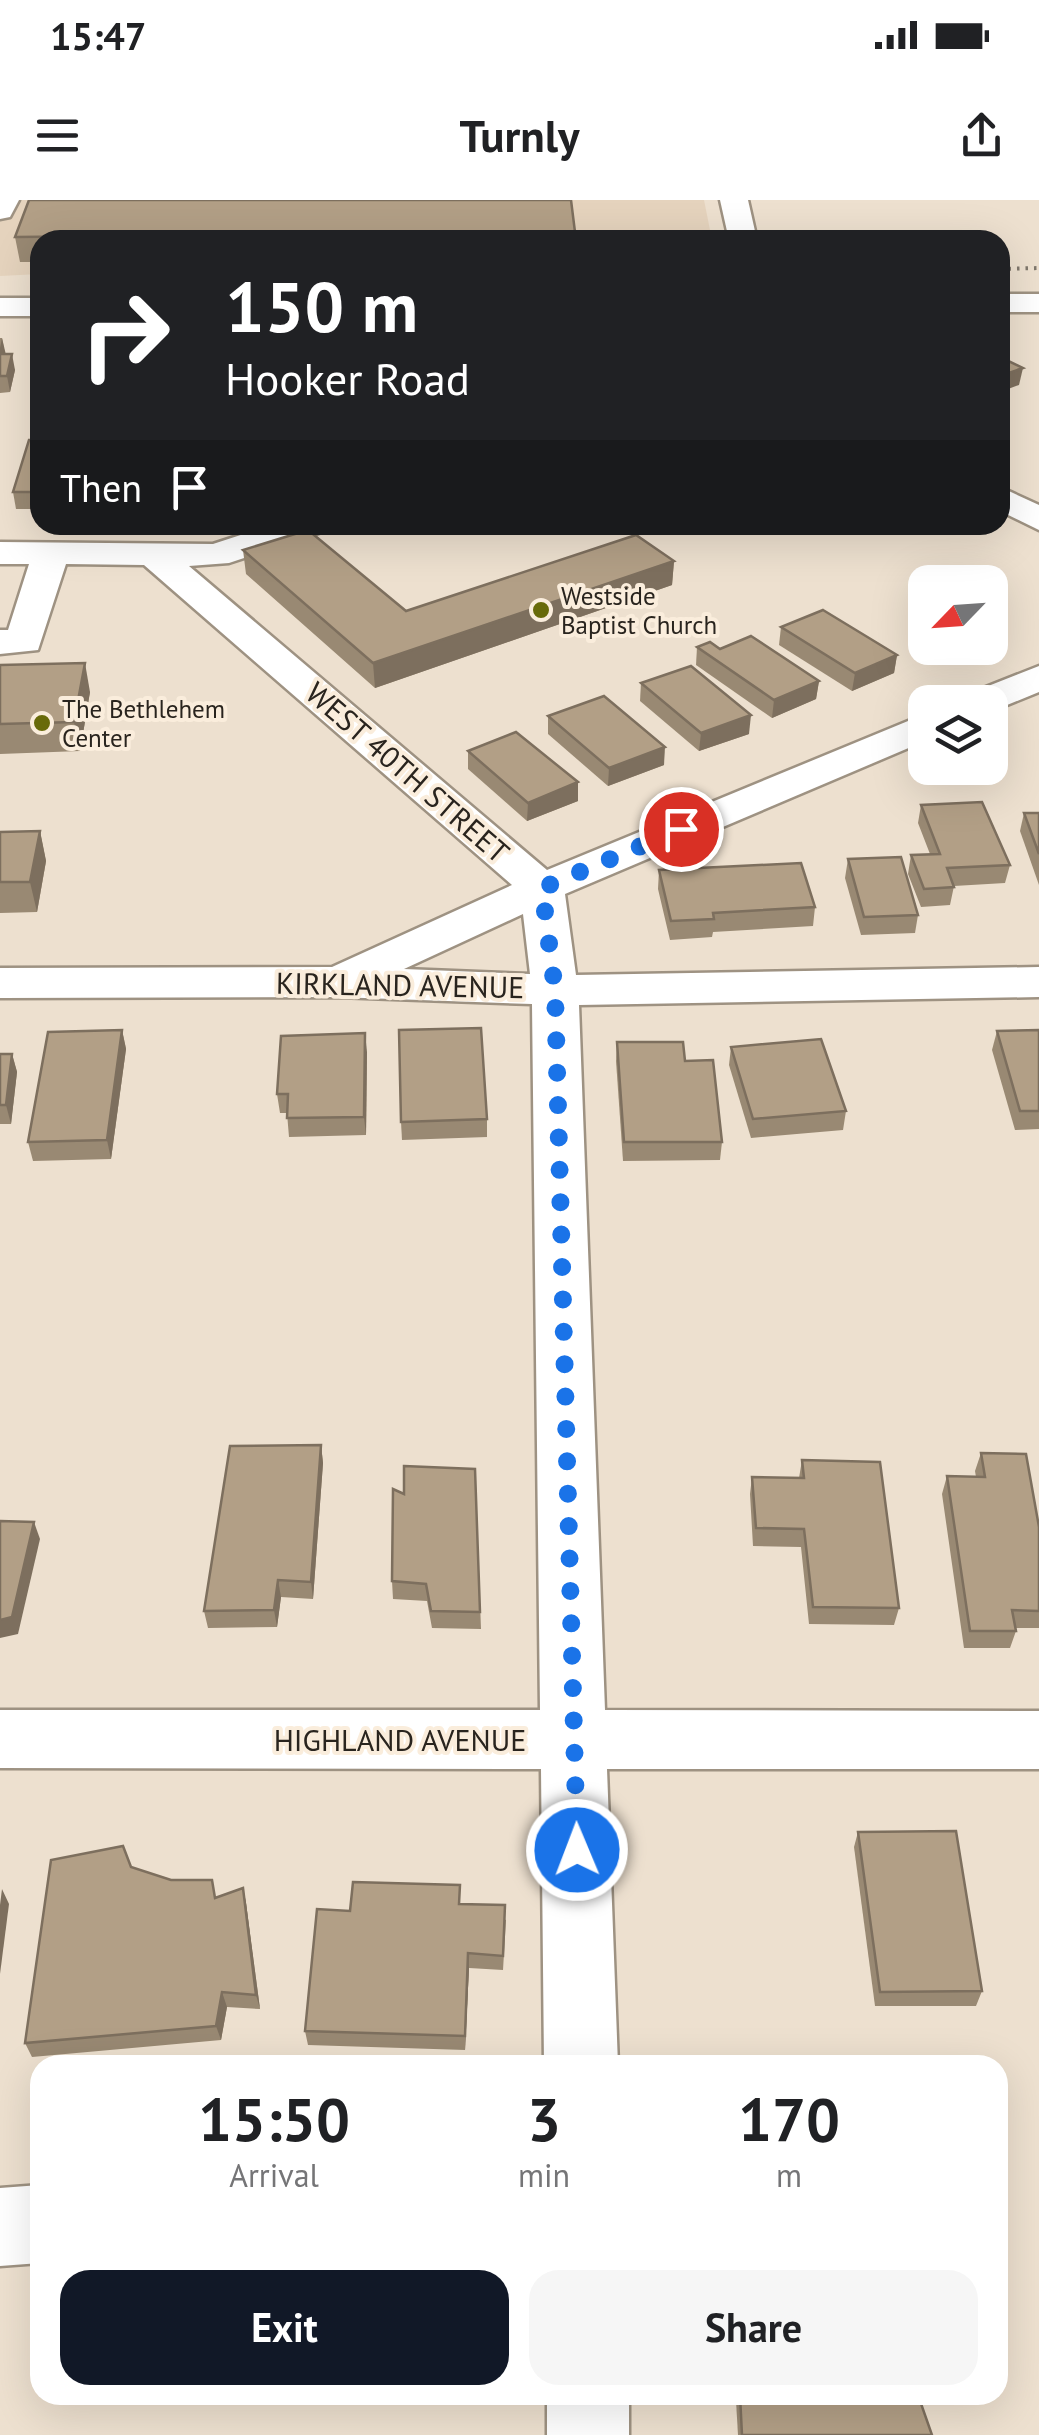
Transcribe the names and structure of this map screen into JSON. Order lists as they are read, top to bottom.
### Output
{
  "streets": {
    "street": ["WEST 40TH STREET", "KIRKLAND AVENUE", "HIGHLAND AVENUE"]
  },
  "places": ["Westside Baptist Church", "The Bethlehem Center"],
  "north": "bottom left",
  "page": {
    "status": "15:47",
    "header": "Turnly",
    "turn": ["150 m", "Hooker Road"],
    "then": "Then",
    "eta": [
      "15:50",
      "Arrival",
      "3",
      "min",
      "170",
      "m"
    ],
    "buttons": ["Exit", "Share"]
  }
}
